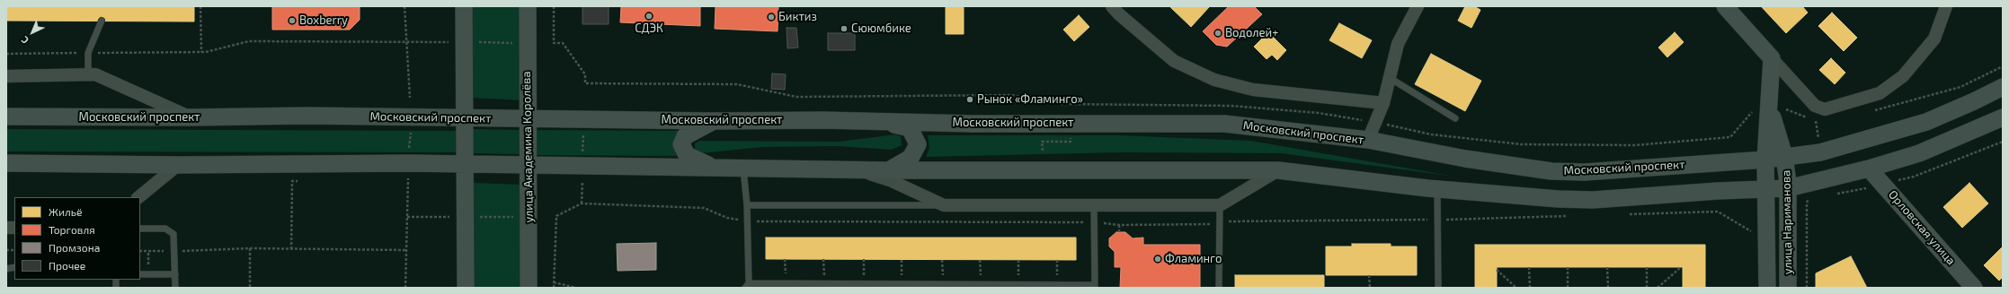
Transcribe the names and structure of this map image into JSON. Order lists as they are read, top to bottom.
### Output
{
  "streets": {
    "main road": [
      "Московский проспект",
      "улица Академика Королёва",
      "улица Нариманова",
      "Орловская улица"
    ]
  },
  "crossings": [
    ["Московский проспект", "улица Академика Королёва"],
    ["Московский проспект", "улица Нариманова"]
  ],
  "places": [
    "СДЭК",
    "Биктиз",
    "Boxberry",
    "Сююмбике",
    "Водолей+",
    "Рынок «Фламинго»",
    "Фламинго"
  ],
  "legend": [
    "Жильё",
    "Торговля",
    "Промзона",
    "Прочее"
  ],
  "north": "bottom left"
}
